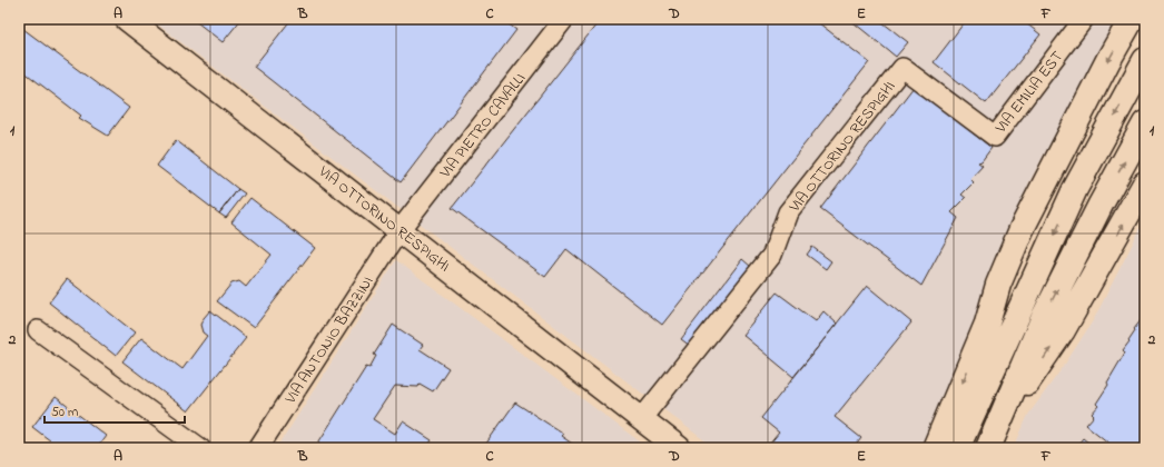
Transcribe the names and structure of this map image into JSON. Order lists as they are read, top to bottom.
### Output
{
  "streets": {
    "street": [
      "VIA EMILIA EST",
      "VIA PIETRO CAVALLI",
      "VIA OTTORINO RESPIGHI",
      "VIA ANTONIO BAZZINI"
    ]
  },
  "crossings": [
    ["VIA EMILIA EST", "VIA OTTORINO RESPIGHI"],
    ["VIA PIETRO CAVALLI", "VIA OTTORINO RESPIGHI"],
    ["VIA PIETRO CAVALLI", "VIA ANTONIO BAZZINI"],
    ["VIA OTTORINO RESPIGHI", "VIA ANTONIO BAZZINI"]
  ],
  "scale_bar": "50 m",
  "grid": {
    "columns": [
      "A",
      "B",
      "C",
      "D",
      "E",
      "F"
    ],
    "rows": ["1", "2"]
  }
}
